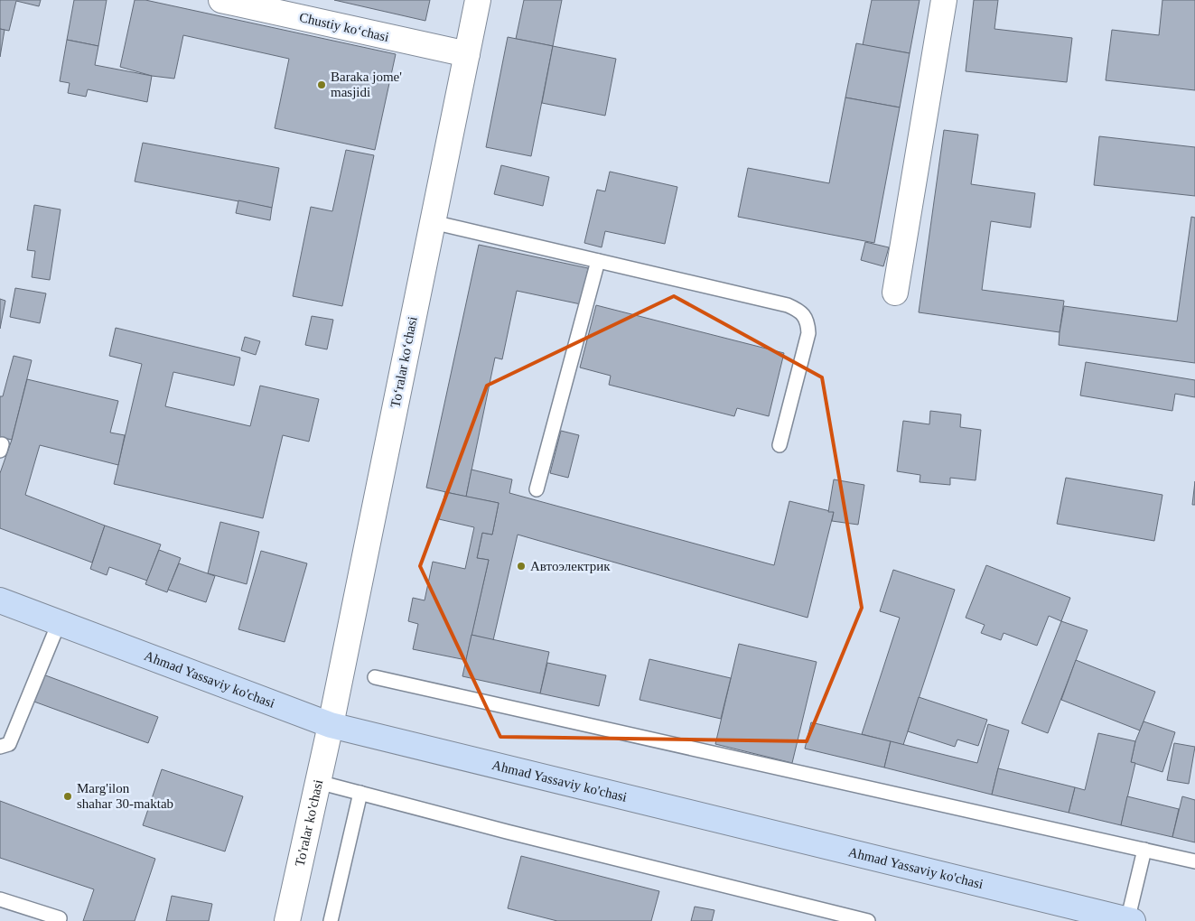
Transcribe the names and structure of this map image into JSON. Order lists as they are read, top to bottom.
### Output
{
  "streets": {
    "main road": ["Ahmad Yassaviy ko'chasi"],
    "street": ["Chustiy koʻchasi", "Toʻralar koʻchasi", "To'ralar ko'chasi"]
  },
  "crossings": [
    ["Chustiy koʻchasi", "Toʻralar koʻchasi"],
    ["Toʻralar koʻchasi", "Ahmad Yassaviy ko'chasi"],
    ["Toʻralar koʻchasi", "To'ralar ko'chasi"],
    ["Ahmad Yassaviy ko'chasi", "To'ralar ko'chasi"]
  ],
  "places": ["Baraka jome' masjidi", "Автоэлектрик", "Marg'ilon shahar 30-maktab"]
}
